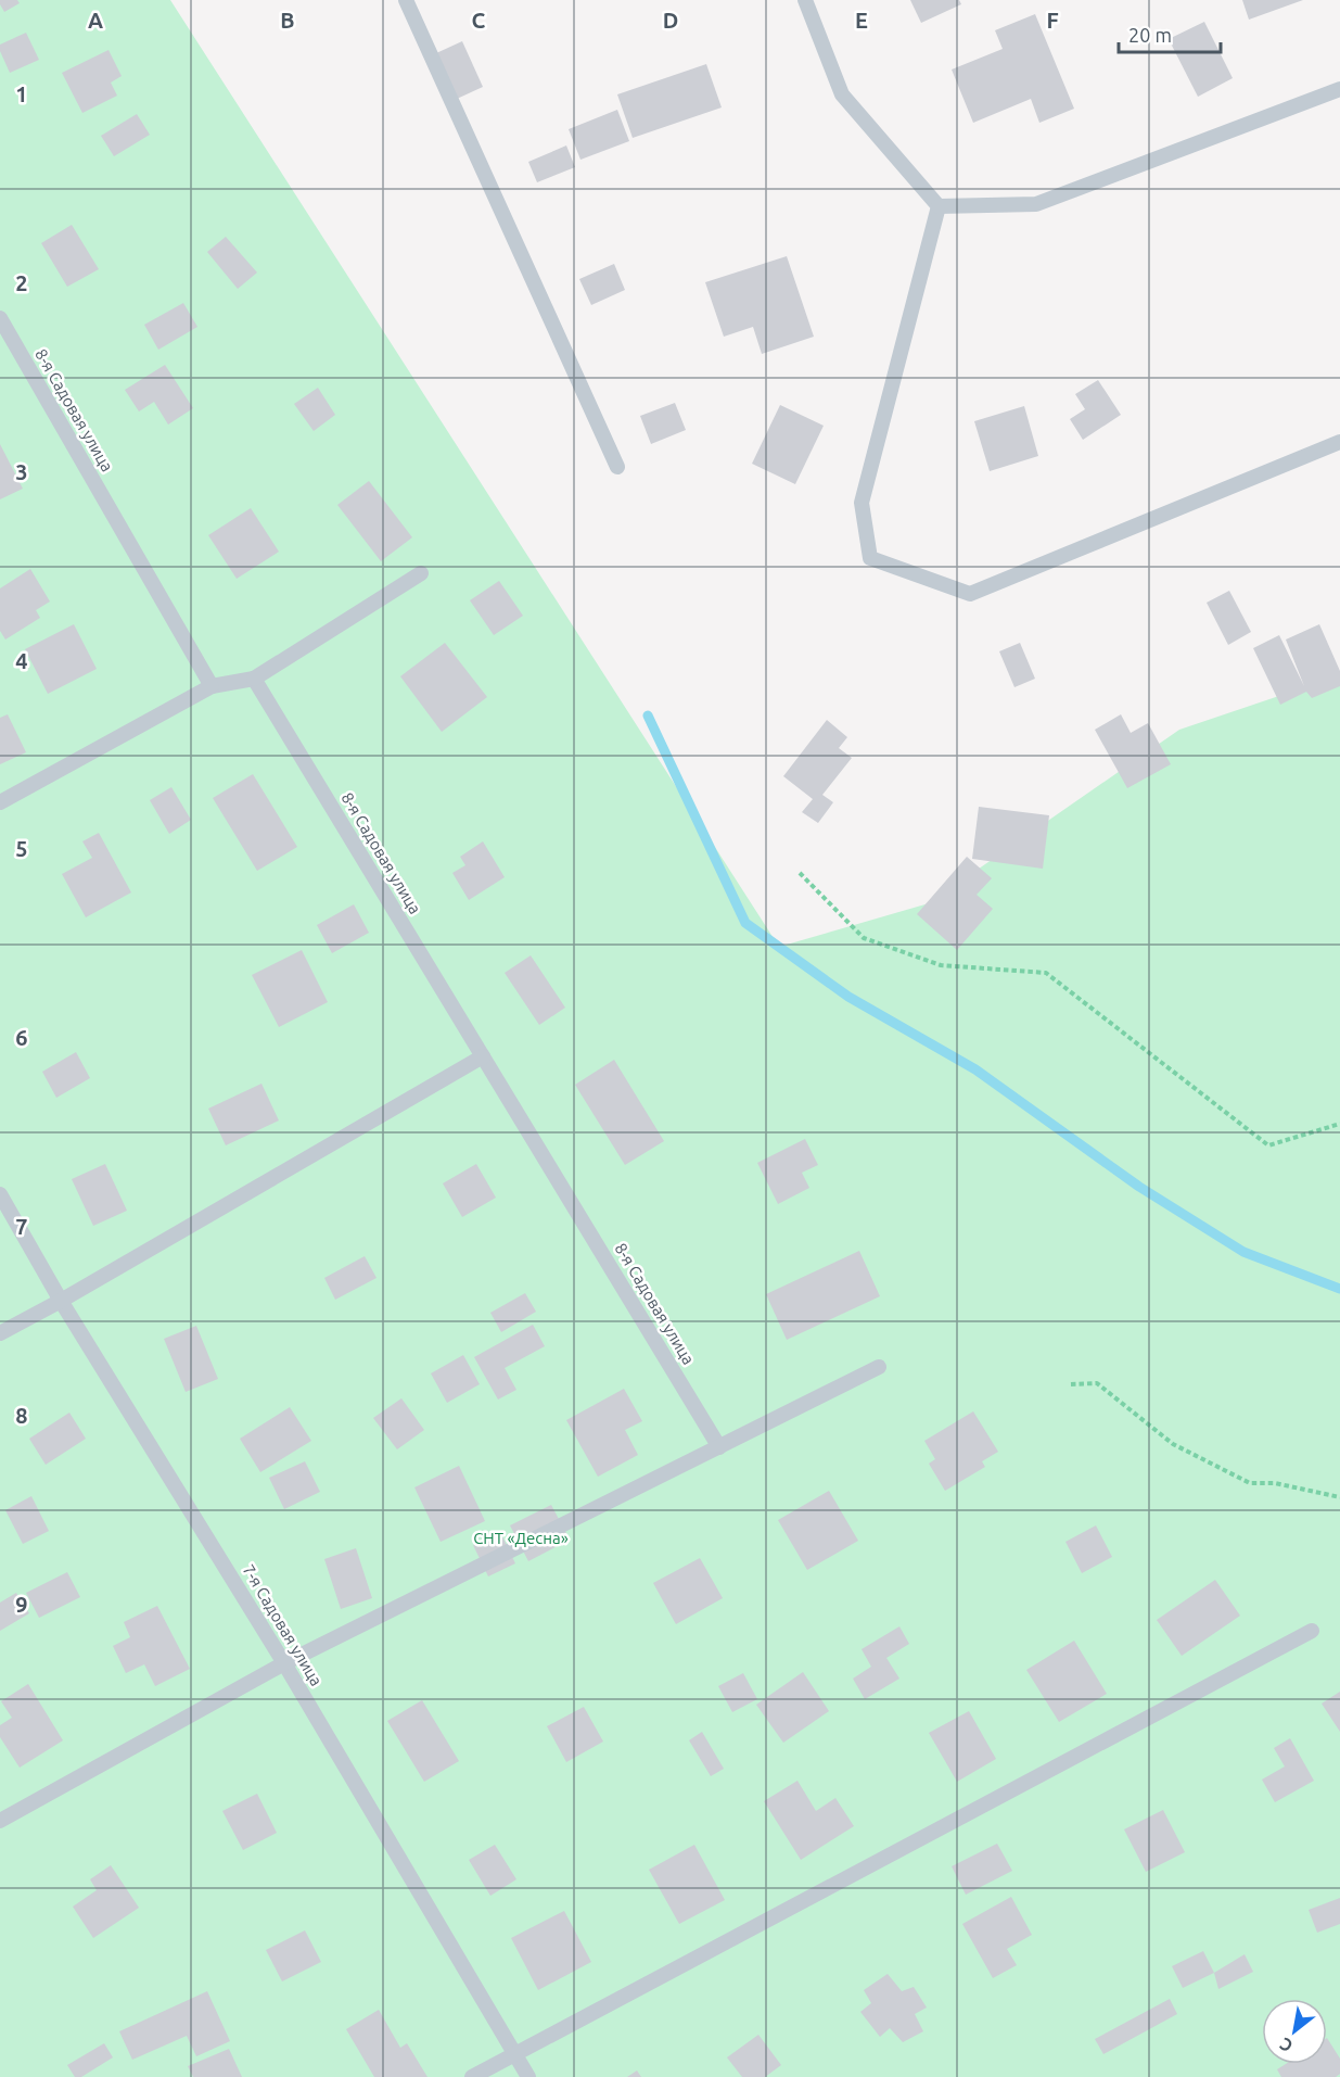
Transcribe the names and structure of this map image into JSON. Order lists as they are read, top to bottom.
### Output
{
  "streets": {
    "lane": ["8-я Садовая улица", "7-я Садовая улица"]
  },
  "parks": ["СНТ «Десна»"],
  "scale_bar": "20 m",
  "north": "bottom left",
  "grid": {
    "columns": [
      "A",
      "B",
      "C",
      "D",
      "E",
      "F"
    ],
    "rows": [
      "1",
      "2",
      "3",
      "4",
      "5",
      "6",
      "7",
      "8",
      "9"
    ]
  }
}
